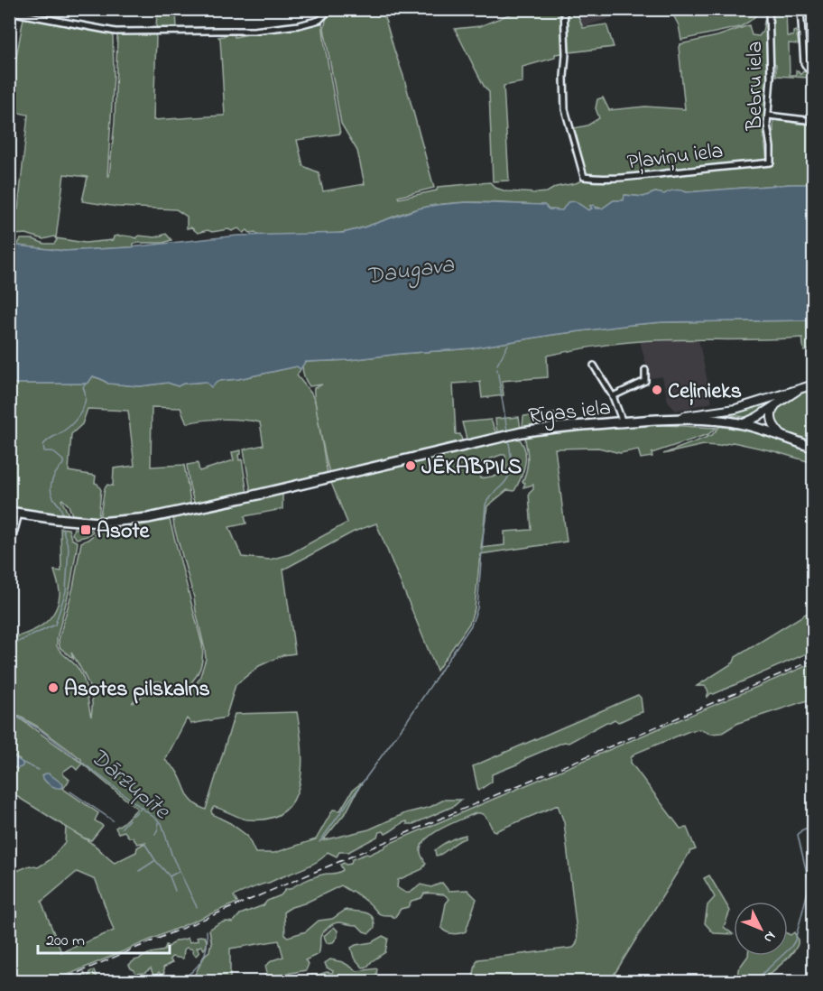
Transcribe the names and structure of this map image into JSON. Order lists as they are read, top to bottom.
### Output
{
  "streets": {
    "highway": ["Rīgas iela"],
    "street": ["Bebru iela", "Pļaviņu iela"]
  },
  "crossings": [
    ["Bebru iela", "Pļaviņu iela"]
  ],
  "water": ["Daugava", "Dārzupīte"],
  "places": {
    "other": ["Ceļinieks", "JĒKABPILS", "Asotes pilskalns"],
    "transit": ["Asote"]
  },
  "scale_bar": "200 m",
  "north": "bottom right"
}
